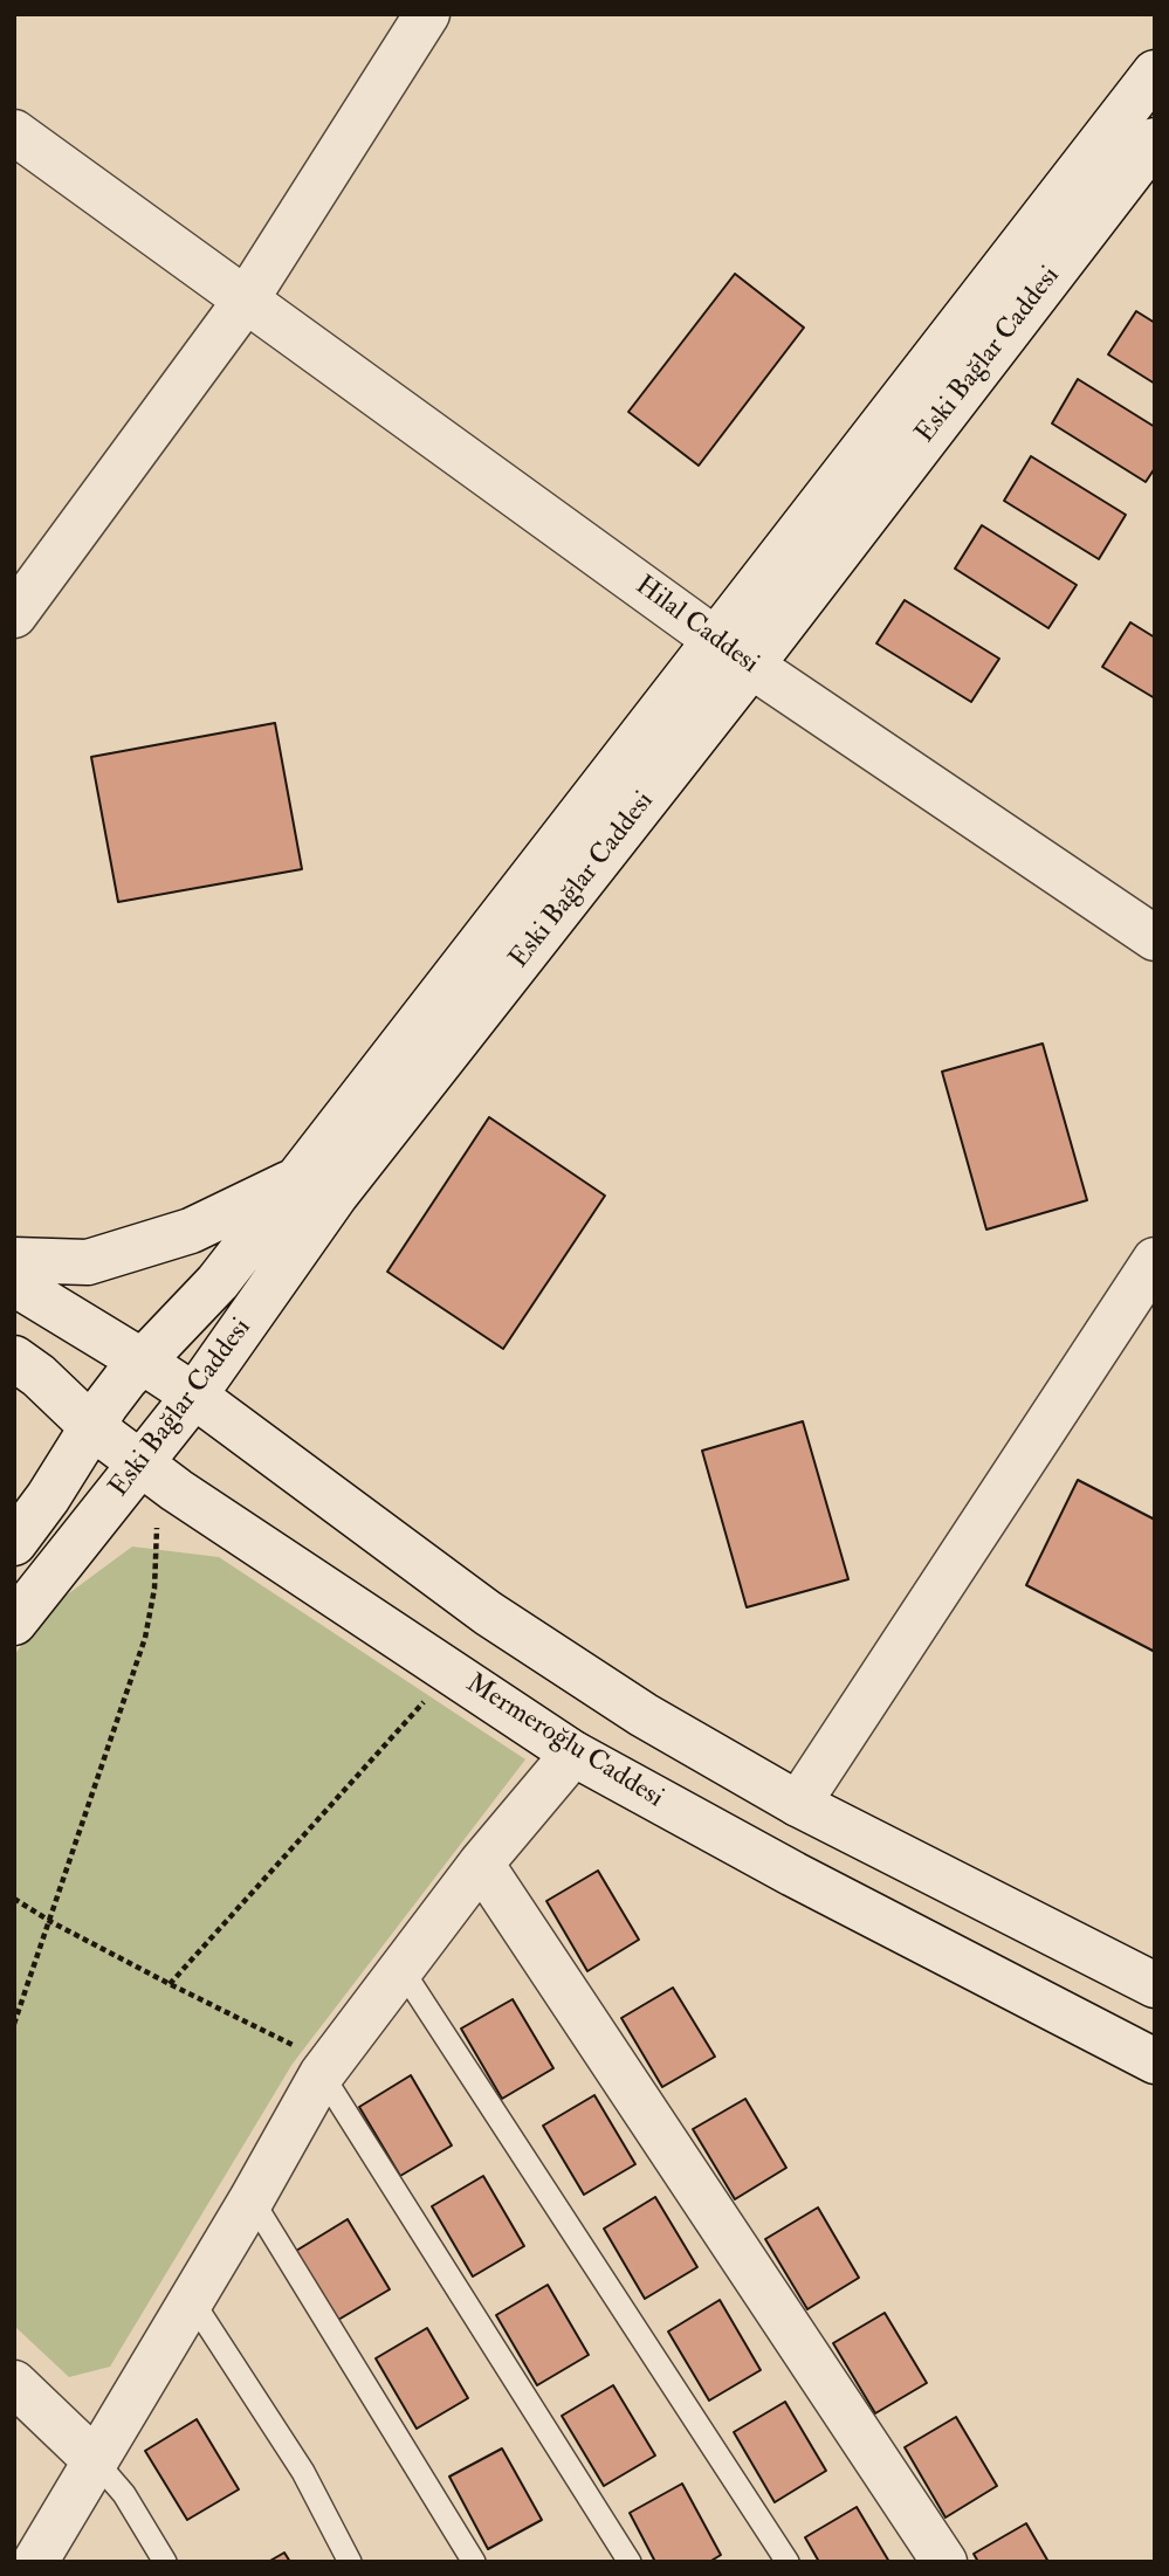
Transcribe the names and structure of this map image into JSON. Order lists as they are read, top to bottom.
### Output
{
  "streets": {
    "street": ["Eski Bağlar Caddesi", "Hilal Caddesi", "Mermeroğlu Caddesi"]
  },
  "crossings": [
    ["Eski Bağlar Caddesi", "Hilal Caddesi"],
    ["Eski Bağlar Caddesi", "Mermeroğlu Caddesi"]
  ]
}
